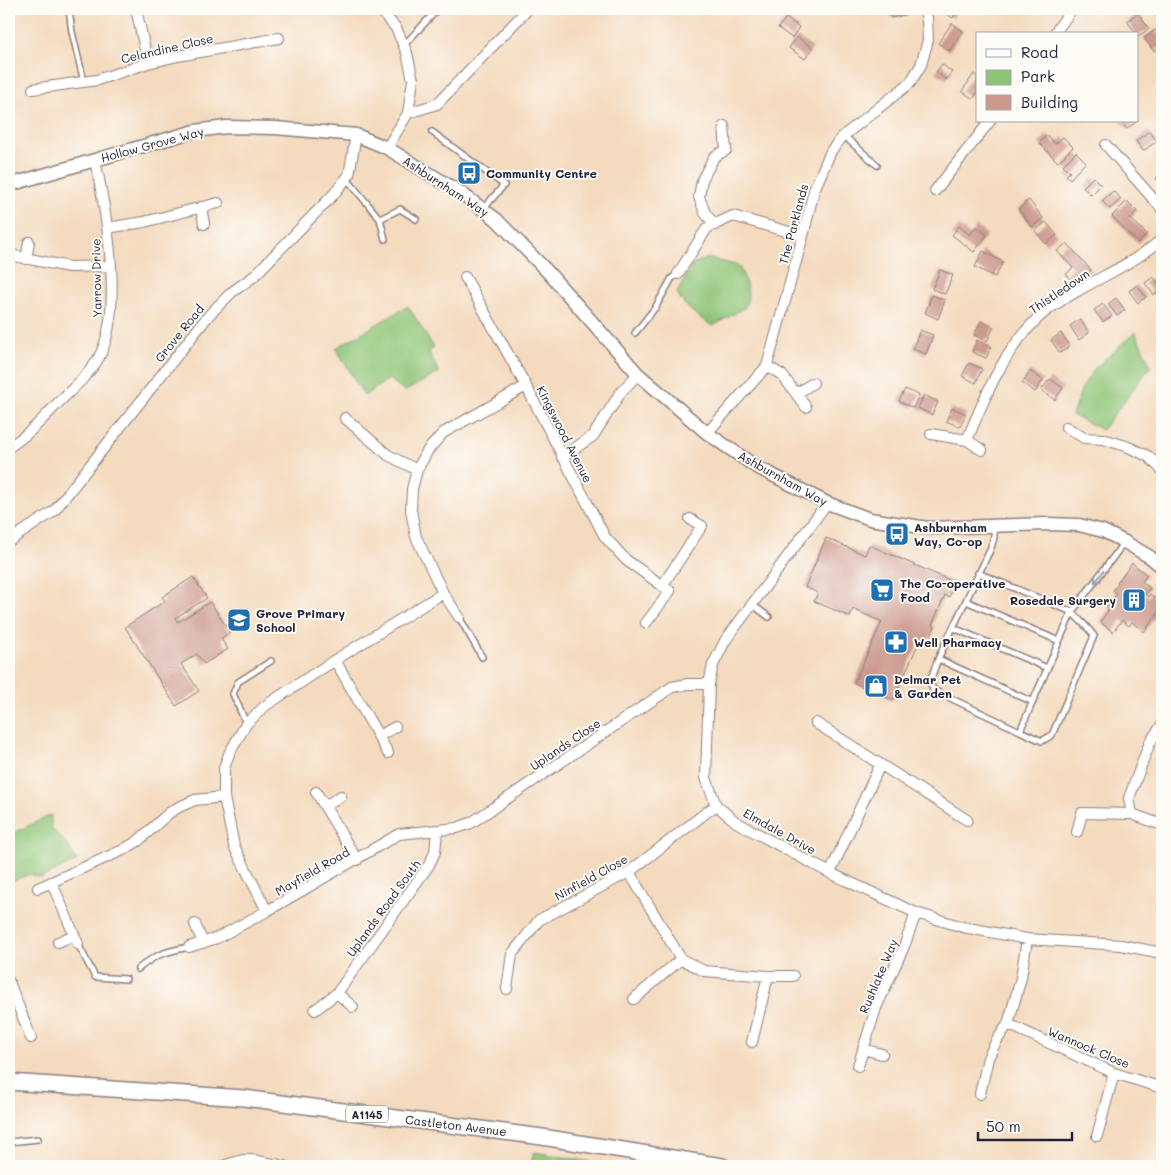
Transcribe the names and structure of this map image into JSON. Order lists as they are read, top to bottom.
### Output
{
  "streets": {
    "main road": ["A1145", "Castleton Avenue"],
    "street": [
      "Celandine Close",
      "Hollow Grove Way",
      "Ashburnham Way",
      "The Parklands",
      "Yarrow Drive",
      "Thistledown",
      "Grove Road",
      "Kingswood Avenue",
      "Uplands Close",
      "Elmdale Drive",
      "Mayfield Road",
      "Ninfield Close",
      "Uplands Road South",
      "Rushlake Way",
      "Wannock Close"
    ]
  },
  "crossings": [
    ["Hollow Grove Way", "Ashburnham Way"],
    ["Hollow Grove Way", "Yarrow Drive"],
    ["Hollow Grove Way", "Grove Road"],
    ["Ashburnham Way", "The Parklands"],
    ["Ashburnham Way", "Elmdale Drive"],
    ["Uplands Close", "Elmdale Drive"],
    ["Uplands Close", "Mayfield Road"],
    ["Uplands Close", "Uplands Road South"],
    ["Elmdale Drive", "Ninfield Close"],
    ["Elmdale Drive", "Rushlake Way"],
    ["Mayfield Road", "Uplands Road South"]
  ],
  "places": {
    "bus stop": ["Community Centre", "Ashburnham Way, Co-op"],
    "supermarket": ["The Co-operative Food"],
    "building": ["Rosedale Surgery"],
    "school or university": ["Grove Primary School"],
    "pharmacy": ["Well Pharmacy"],
    "shop": ["Delmar Pet & Garden"]
  },
  "legend": ["Road", "Park", "Building"],
  "scale_bar": "50 m"
}
